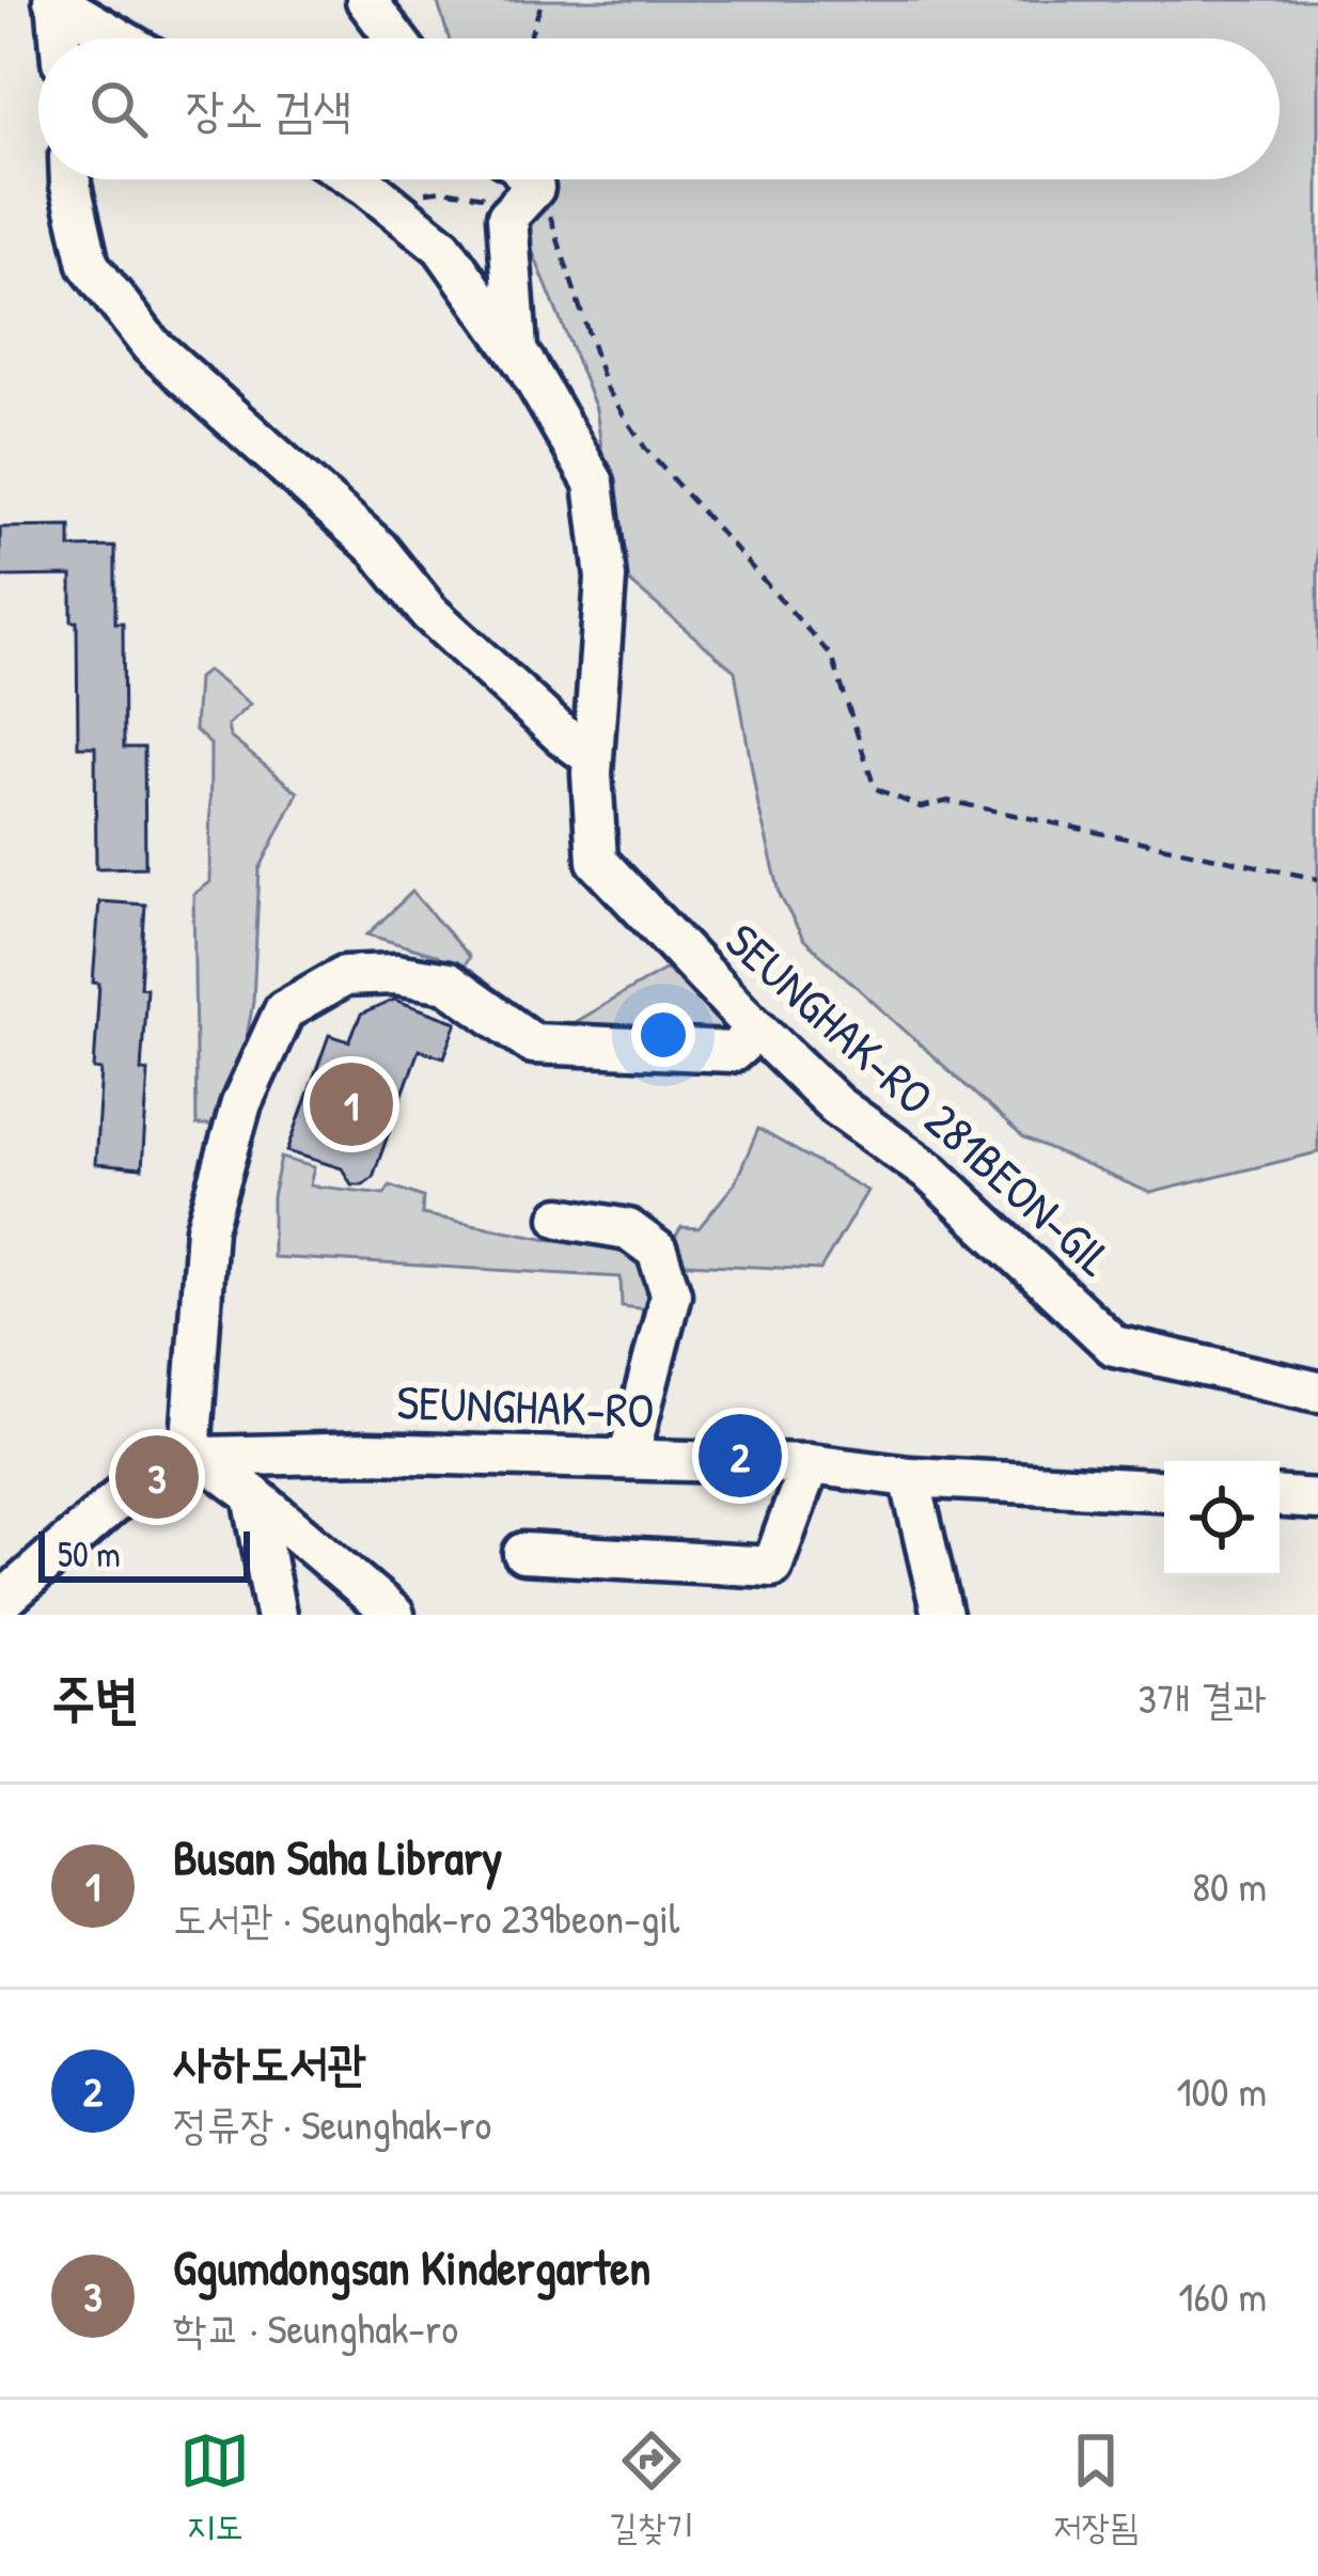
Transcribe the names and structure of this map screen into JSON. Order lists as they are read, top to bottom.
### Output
{
  "streets": {
    "street": ["SEUNGHAK-RO 281BEON-GIL", "SEUNGHAK-RO"]
  },
  "scale_bar": "50 m",
  "page": {
    "search": "장소 검색",
    "pins": ["1", "2", "3"],
    "scale": "50 m",
    "heading": ["주변", "3개 결과"],
    "list": [
      {
        "mark": "1",
        "name": "Busan Saha Library",
        "note": "도서관 · Seunghak-ro 239beon-gil",
        "value": "80 m"
      },
      {
        "mark": "2",
        "name": "사하도서관",
        "note": "정류장 · Seunghak-ro",
        "value": "100 m"
      },
      {
        "mark": "3",
        "name": "Ggumdongsan Kindergarten",
        "note": "학교 · Seunghak-ro",
        "value": "160 m"
      }
    ],
    "nav": ["지도", "길찾기", "저장됨"]
  }
}
